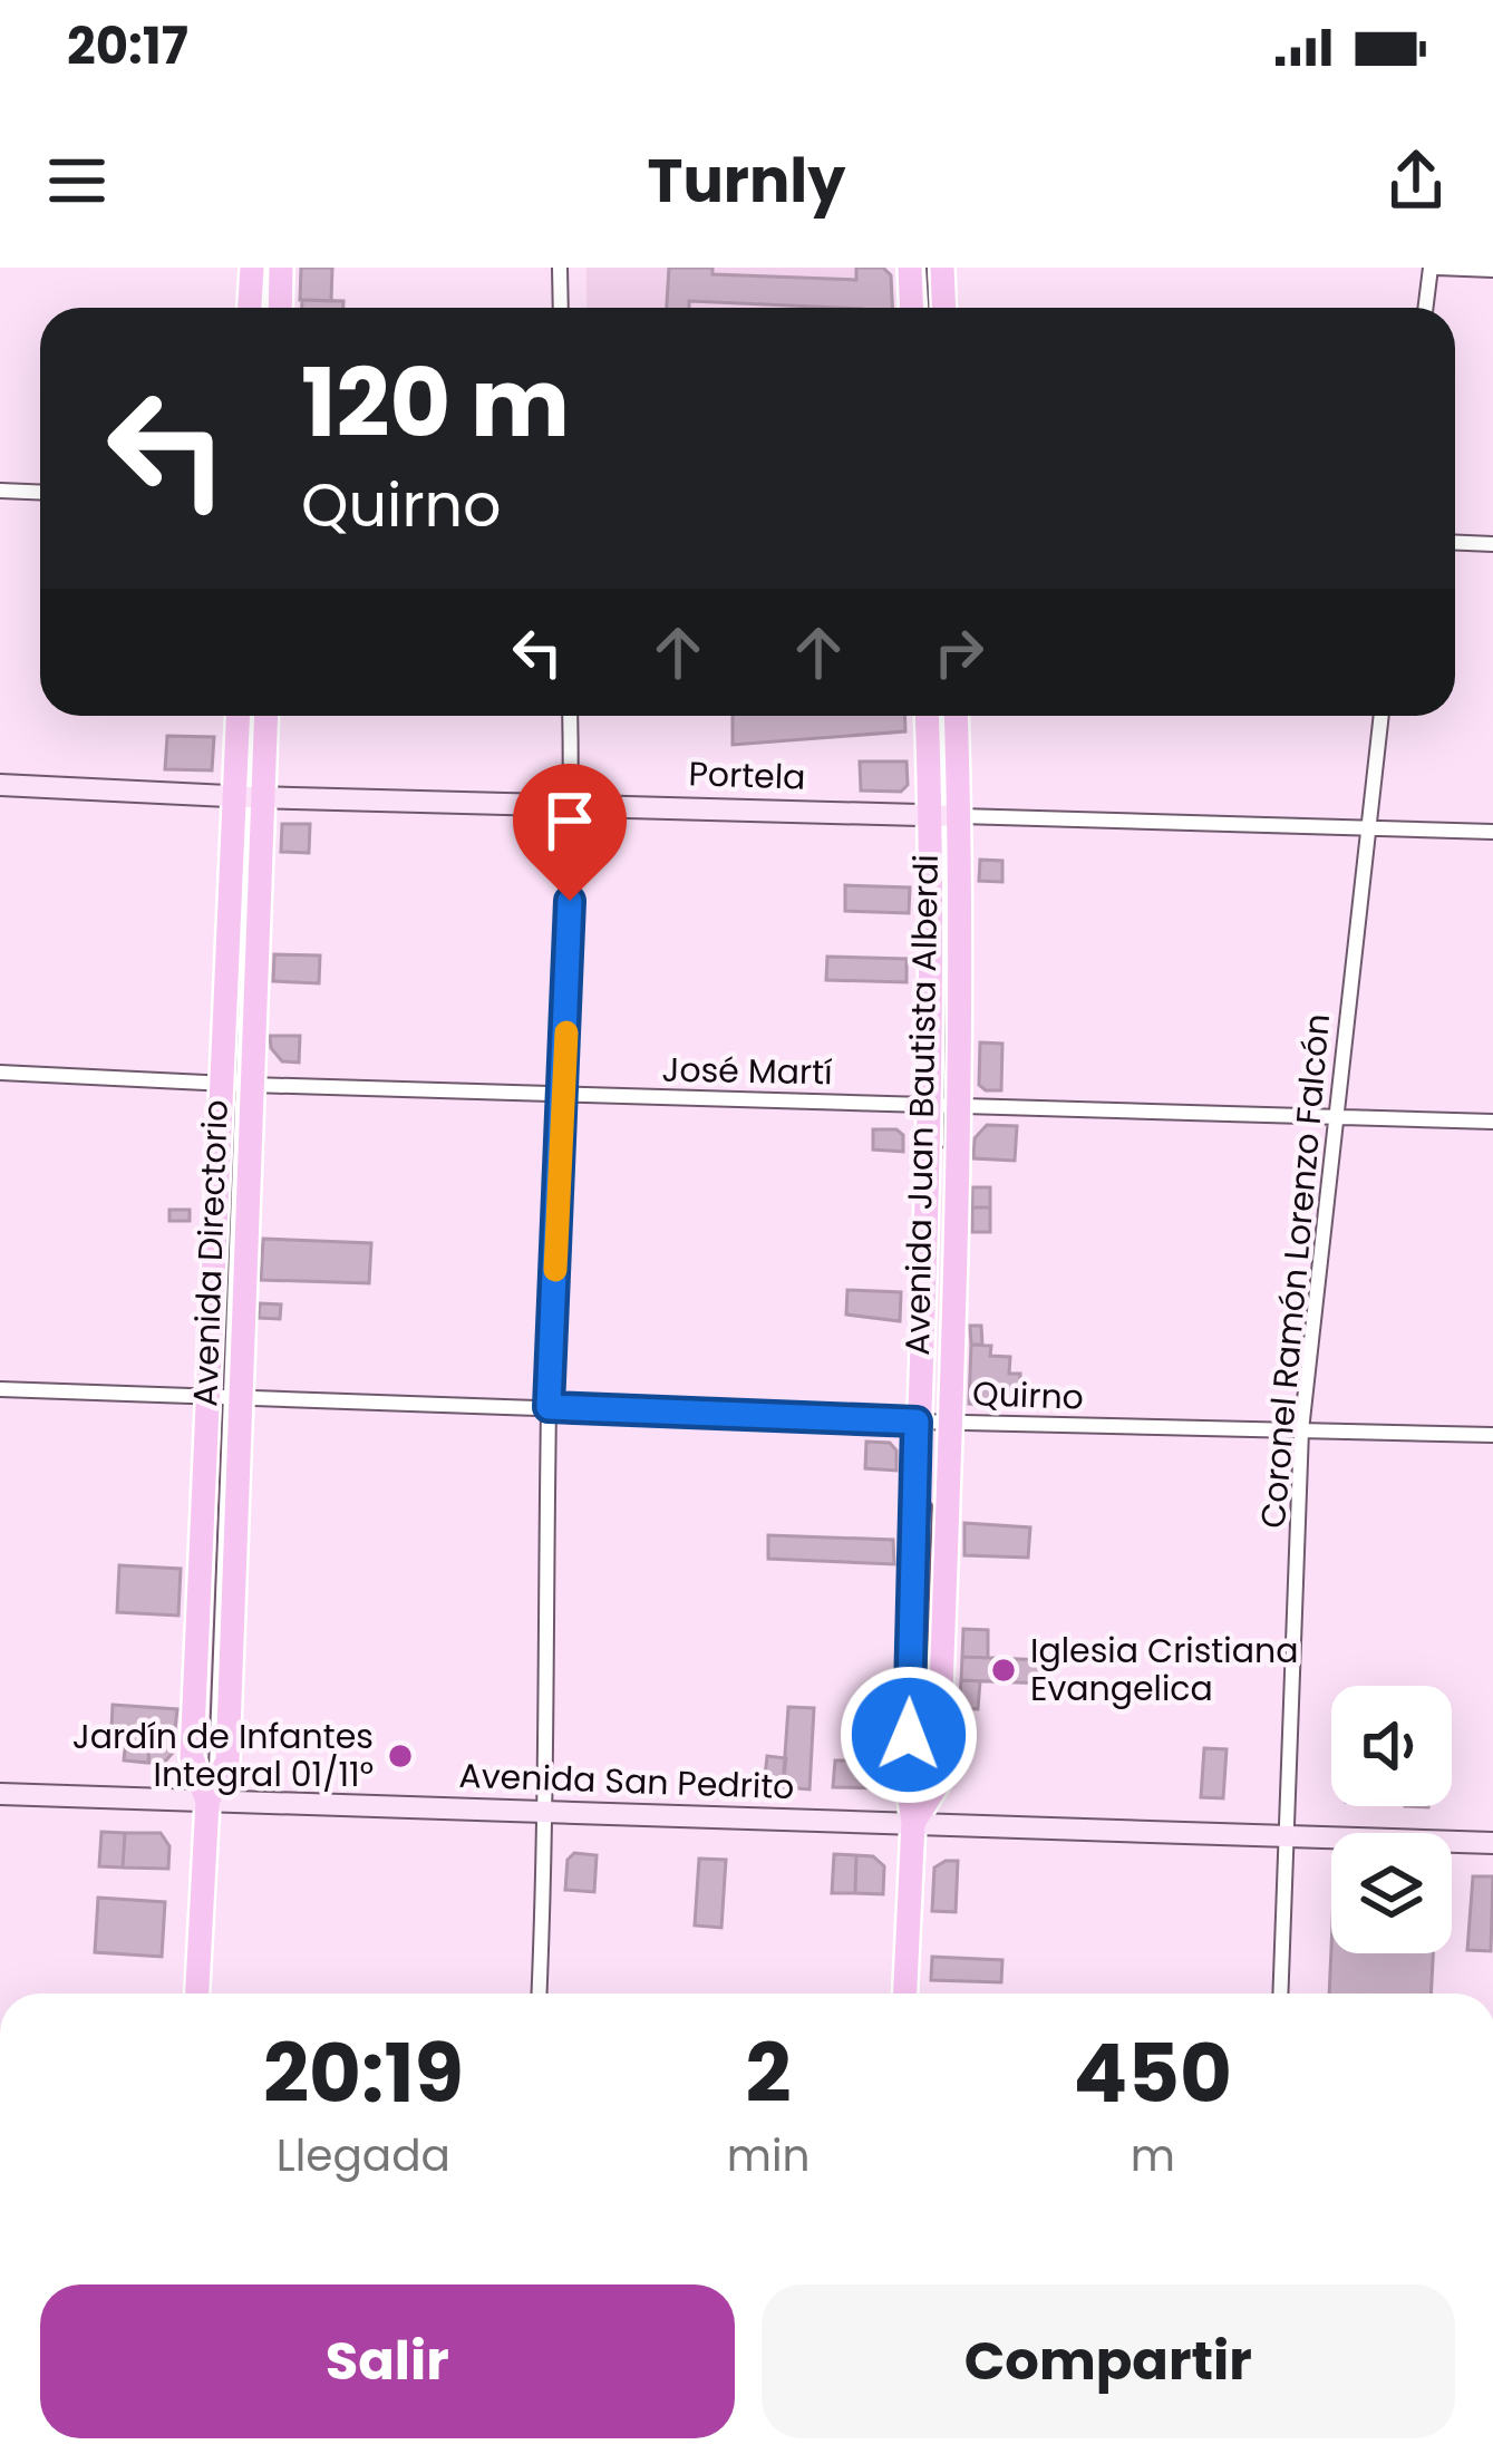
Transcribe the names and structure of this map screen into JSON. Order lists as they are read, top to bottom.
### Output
{
  "streets": {
    "main road": [
      "Portela",
      "Avenida Juan Bautista Alberdi",
      "Avenida Directorio",
      "Avenida San Pedrito"
    ],
    "street": ["José Martí", "Coronel Ramón Lorenzo Falcón", "Quirno"]
  },
  "crossings": [
    ["Portela", "Avenida Juan Bautista Alberdi"],
    ["Portela", "Avenida Directorio"],
    ["Portela", "Coronel Ramón Lorenzo Falcón"],
    ["José Martí", "Avenida Juan Bautista Alberdi"],
    ["José Martí", "Avenida Directorio"],
    ["José Martí", "Coronel Ramón Lorenzo Falcón"],
    ["Avenida Juan Bautista Alberdi", "Quirno"],
    ["Avenida Juan Bautista Alberdi", "Avenida San Pedrito"],
    ["Avenida Directorio", "Quirno"],
    ["Avenida Directorio", "Avenida San Pedrito"],
    ["Coronel Ramón Lorenzo Falcón", "Quirno"],
    ["Coronel Ramón Lorenzo Falcón", "Avenida San Pedrito"]
  ],
  "places": ["Iglesia Cristiana Evangelica", "Jardín de Infantes Integral 01/11°"],
  "page": {
    "status": "20:17",
    "header": "Turnly",
    "turn": ["120 m", "Quirno"],
    "eta": [
      "20:19",
      "Llegada",
      "2",
      "min",
      "450",
      "m"
    ],
    "buttons": ["Salir", "Compartir"]
  }
}
